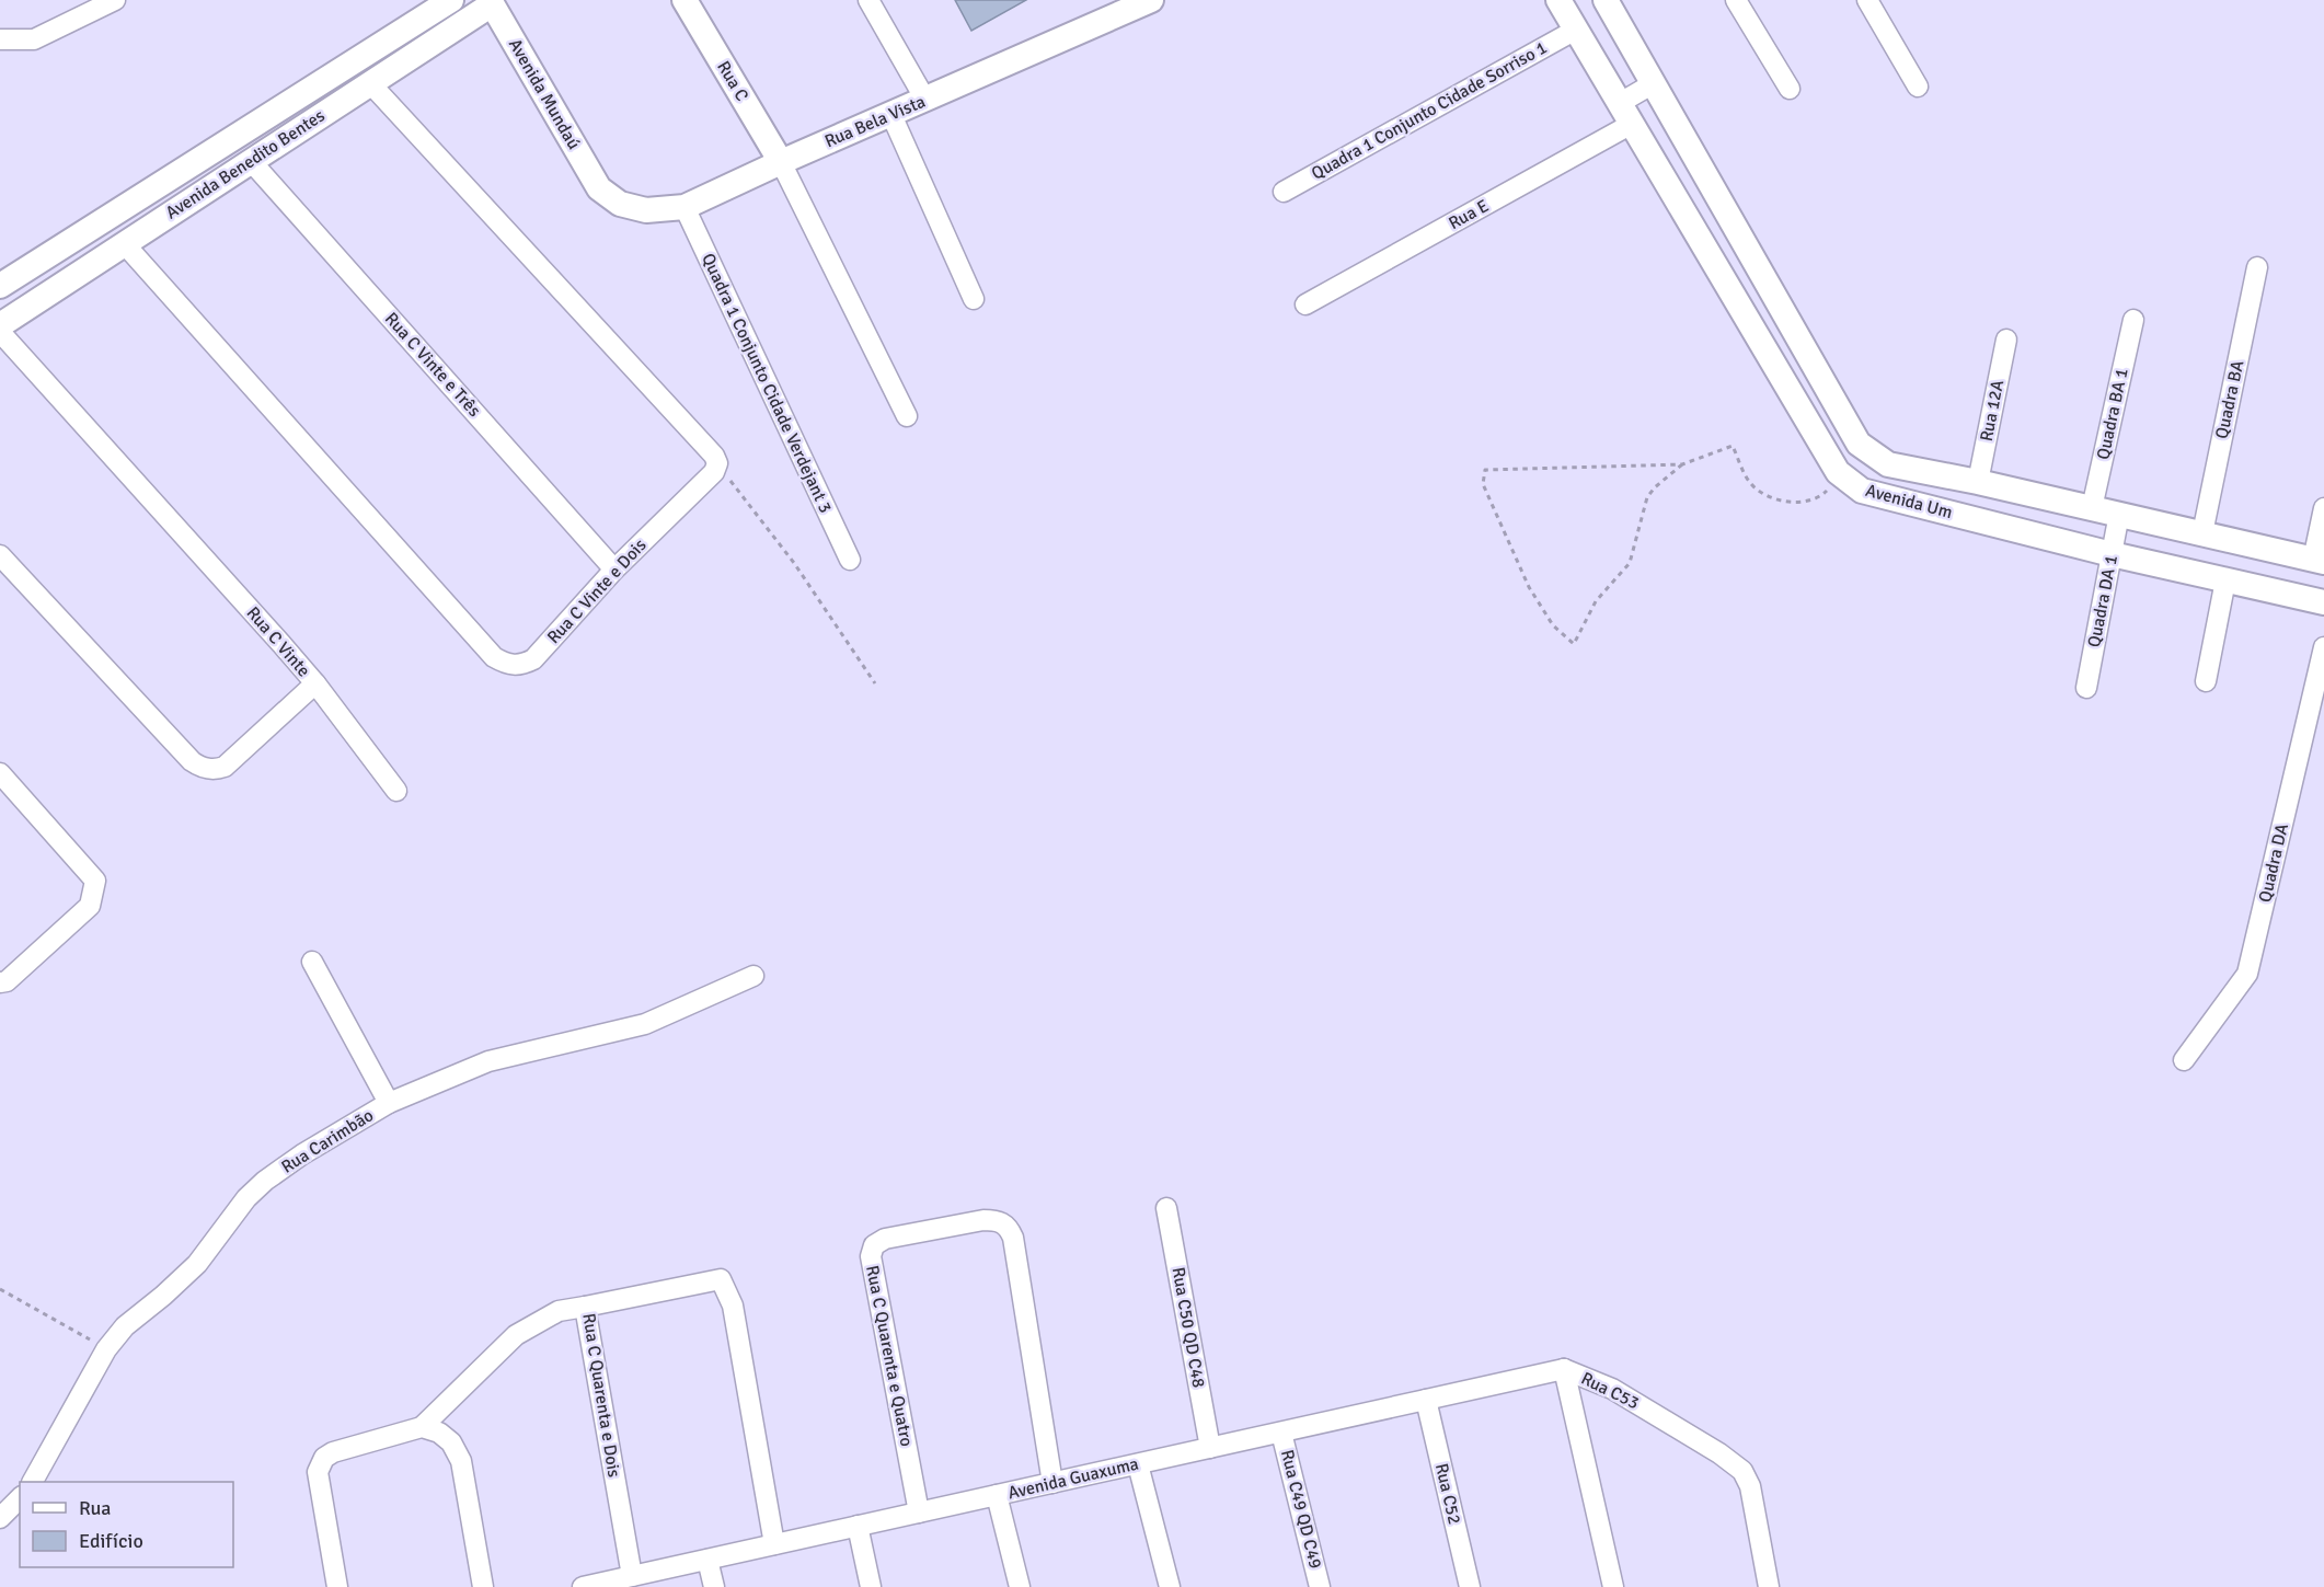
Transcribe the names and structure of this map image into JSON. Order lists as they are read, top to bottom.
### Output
{
  "streets": {
    "street": [
      "Rua C",
      "Avenida Mundaú",
      "Quadra 1 Conjunto Cidade Sorriso 1",
      "Rua Bela Vista",
      "Avenida Benedito Bentes",
      "Rua E",
      "Rua C Vinte e Três",
      "Quadra 1 Conjunto Cidade Verdejant 3",
      "Quadra BA",
      "Rua 12A",
      "Quadra BA 1",
      "Avenida Um",
      "Rua C Vinte e Dois",
      "Quadra DA 1",
      "Rua C Vinte",
      "Quadra DA",
      "Rua Carimbão",
      "Rua C50 QD C48",
      "Rua C Quarenta e Quatro",
      "Rua C53",
      "Rua C Quarenta e Dois",
      "Avenida Guaxuma",
      "Rua C52",
      "Rua C49 QD C49"
    ]
  },
  "crossings": [
    ["Rua C", "Rua Bela Vista"],
    ["Avenida Mundaú", "Rua Bela Vista"],
    ["Avenida Mundaú", "Avenida Benedito Bentes"],
    ["Quadra 1 Conjunto Cidade Sorriso 1", "Avenida Um"],
    ["Rua Bela Vista", "Quadra 1 Conjunto Cidade Verdejant 3"],
    ["Avenida Benedito Bentes", "Rua C Vinte e Três"],
    ["Avenida Benedito Bentes", "Rua C Vinte e Dois"],
    ["Rua E", "Avenida Um"],
    ["Rua C Vinte e Três", "Rua C Vinte e Dois"],
    ["Quadra BA", "Avenida Um"],
    ["Rua 12A", "Avenida Um"],
    ["Quadra BA 1", "Avenida Um"],
    ["Avenida Um", "Quadra DA 1"],
    ["Rua C50 QD C48", "Avenida Guaxuma"],
    ["Rua C Quarenta e Quatro", "Avenida Guaxuma"],
    ["Rua C53", "Avenida Guaxuma"],
    ["Rua C Quarenta e Dois", "Avenida Guaxuma"],
    ["Avenida Guaxuma", "Rua C52"],
    ["Avenida Guaxuma", "Rua C49 QD C49"]
  ],
  "legend": ["Rua", "Edifício"]
}
